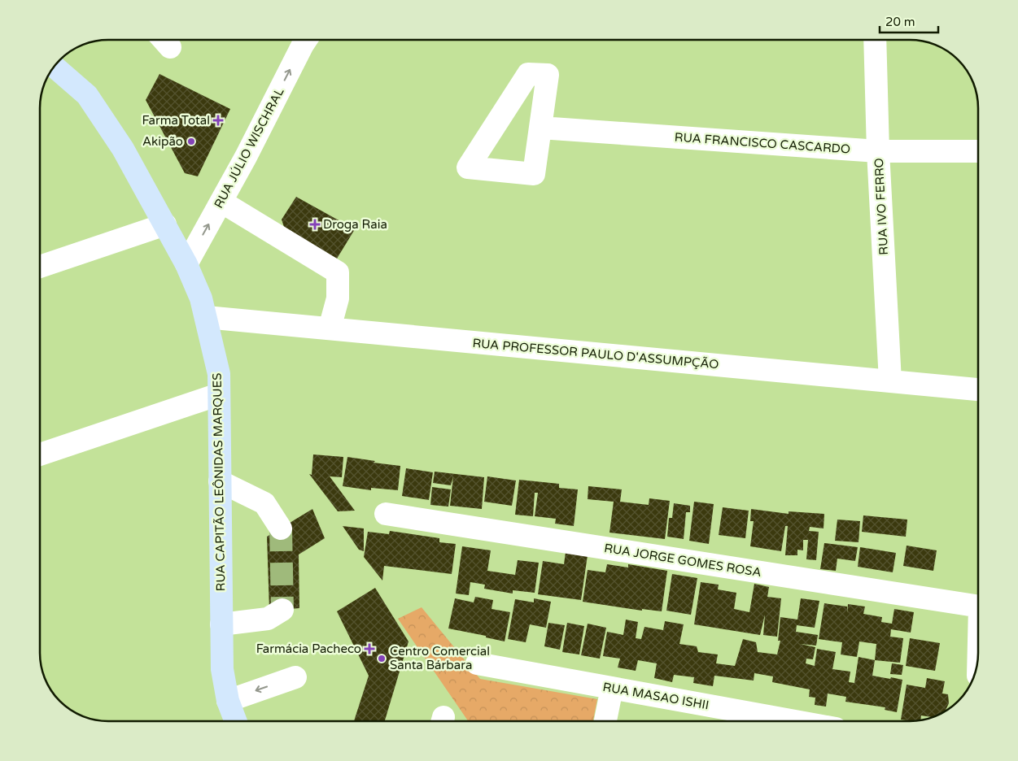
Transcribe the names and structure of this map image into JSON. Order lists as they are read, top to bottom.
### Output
{
  "streets": {
    "main road": ["RUA CAPITÃO LEÔNIDAS MARQUES"],
    "street": [
      "RUA FRANCISCO CASCARDO",
      "RUA JÚLIO WISCHRAL",
      "RUA IVO FERRO",
      "RUA PROFESSOR PAULO D'ASSUMPÇÃO",
      "RUA JORGE GOMES ROSA",
      "RUA MASAO ISHII"
    ]
  },
  "crossings": [
    ["RUA FRANCISCO CASCARDO", "RUA IVO FERRO"],
    ["RUA JÚLIO WISCHRAL", "RUA CAPITÃO LEÔNIDAS MARQUES"],
    ["RUA IVO FERRO", "RUA PROFESSOR PAULO D'ASSUMPÇÃO"],
    ["RUA PROFESSOR PAULO D'ASSUMPÇÃO", "RUA CAPITÃO LEÔNIDAS MARQUES"]
  ],
  "one_way": ["RUA JÚLIO WISCHRAL"],
  "places": {
    "health": ["Farma Total", "Droga Raia", "Farmácia Pacheco"],
    "other": ["Akipão", "Centro Comercial Santa Bárbara"]
  },
  "scale_bar": "20 m"
}
